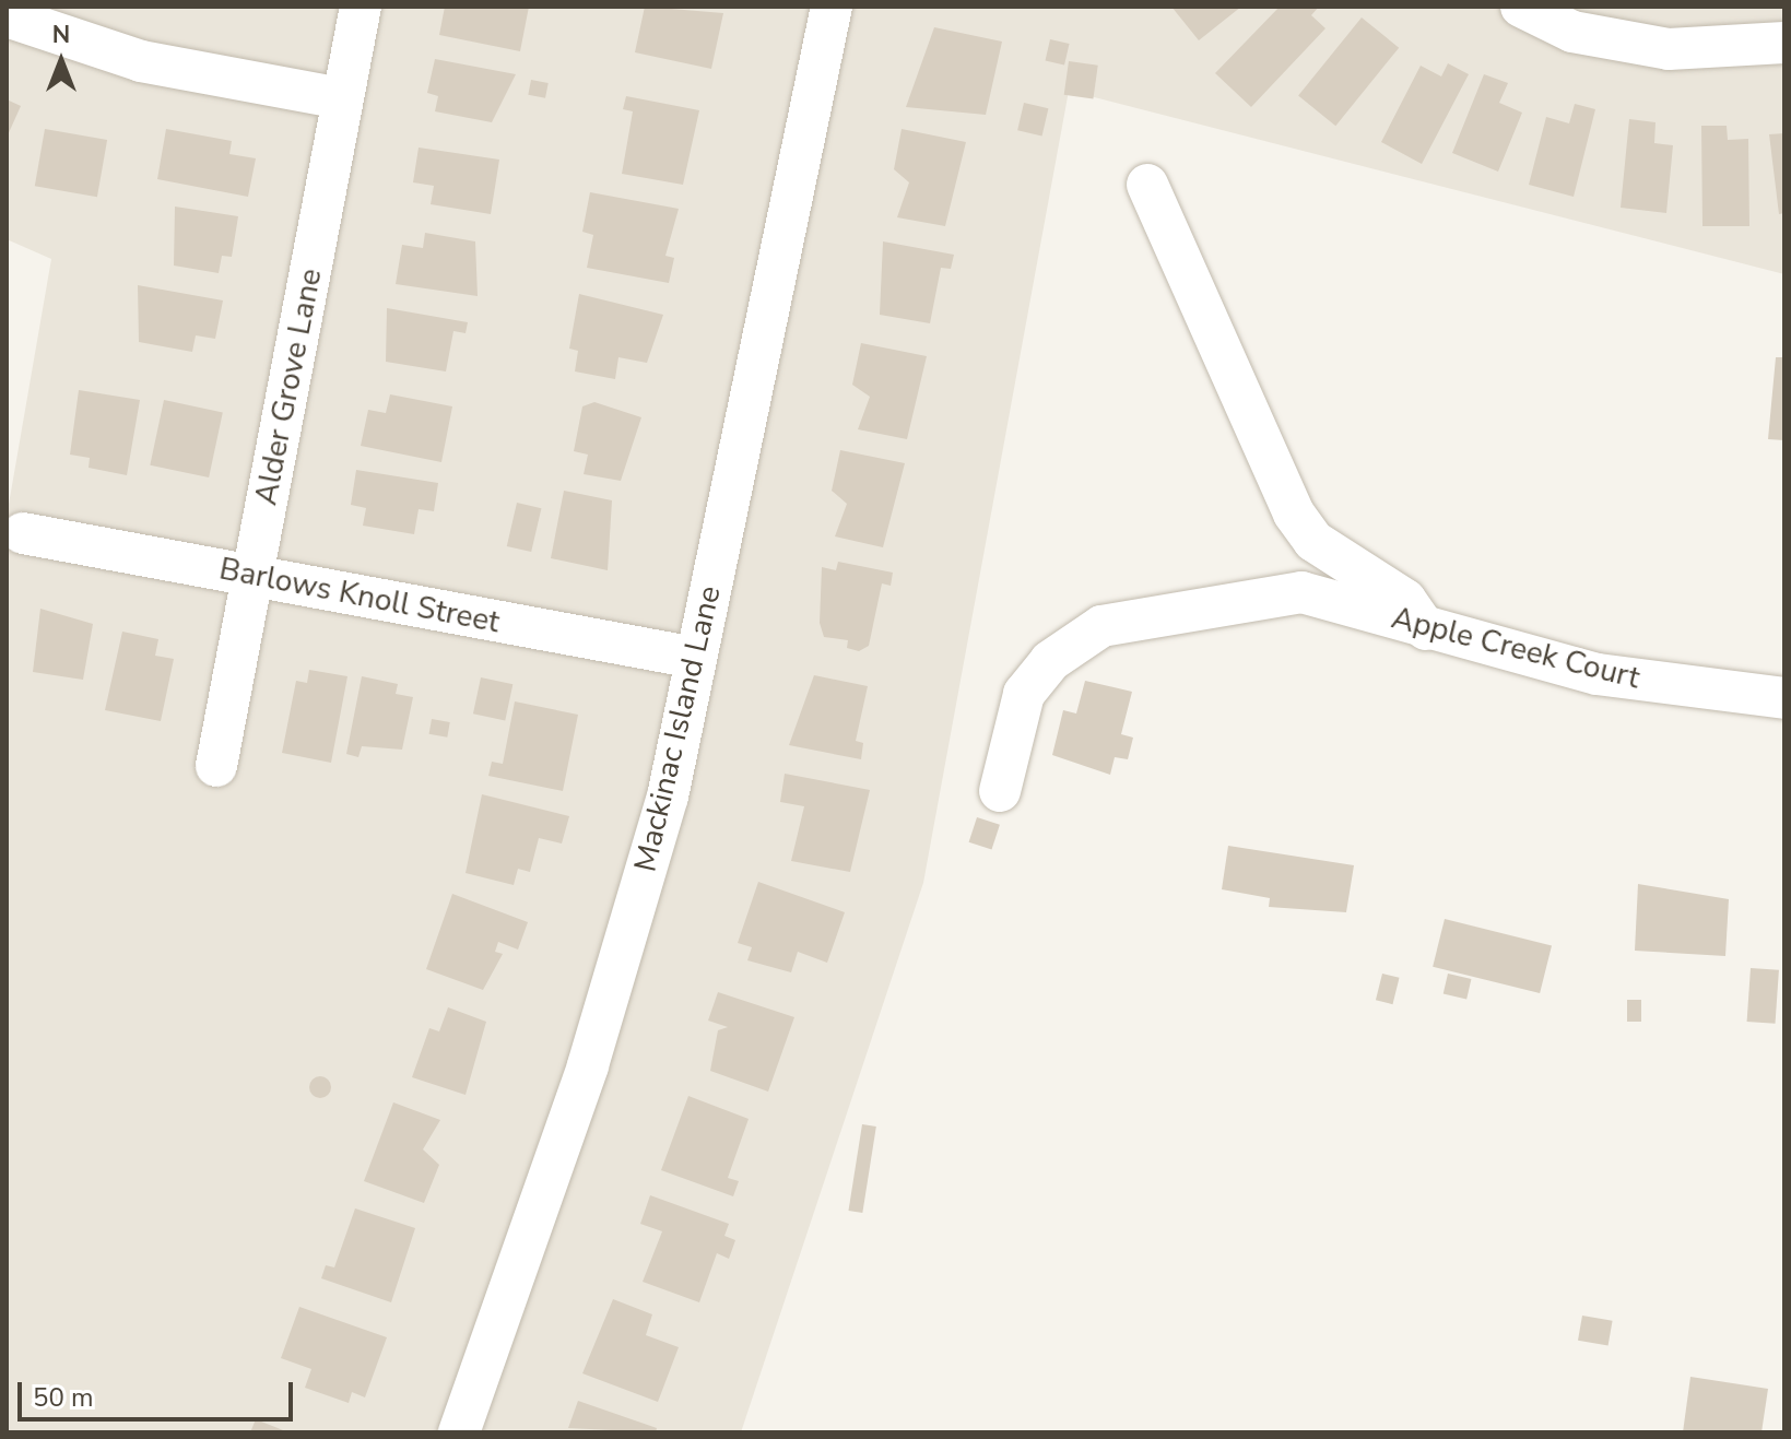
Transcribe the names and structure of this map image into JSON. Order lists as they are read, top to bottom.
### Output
{
  "streets": {
    "street": [
      "Alder Grove Lane",
      "Barlows Knoll Street",
      "Apple Creek Court",
      "Mackinac Island Lane"
    ]
  },
  "crossings": [
    ["Alder Grove Lane", "Barlows Knoll Street"],
    ["Barlows Knoll Street", "Mackinac Island Lane"]
  ],
  "scale_bar": "50 m",
  "north": "top"
}
